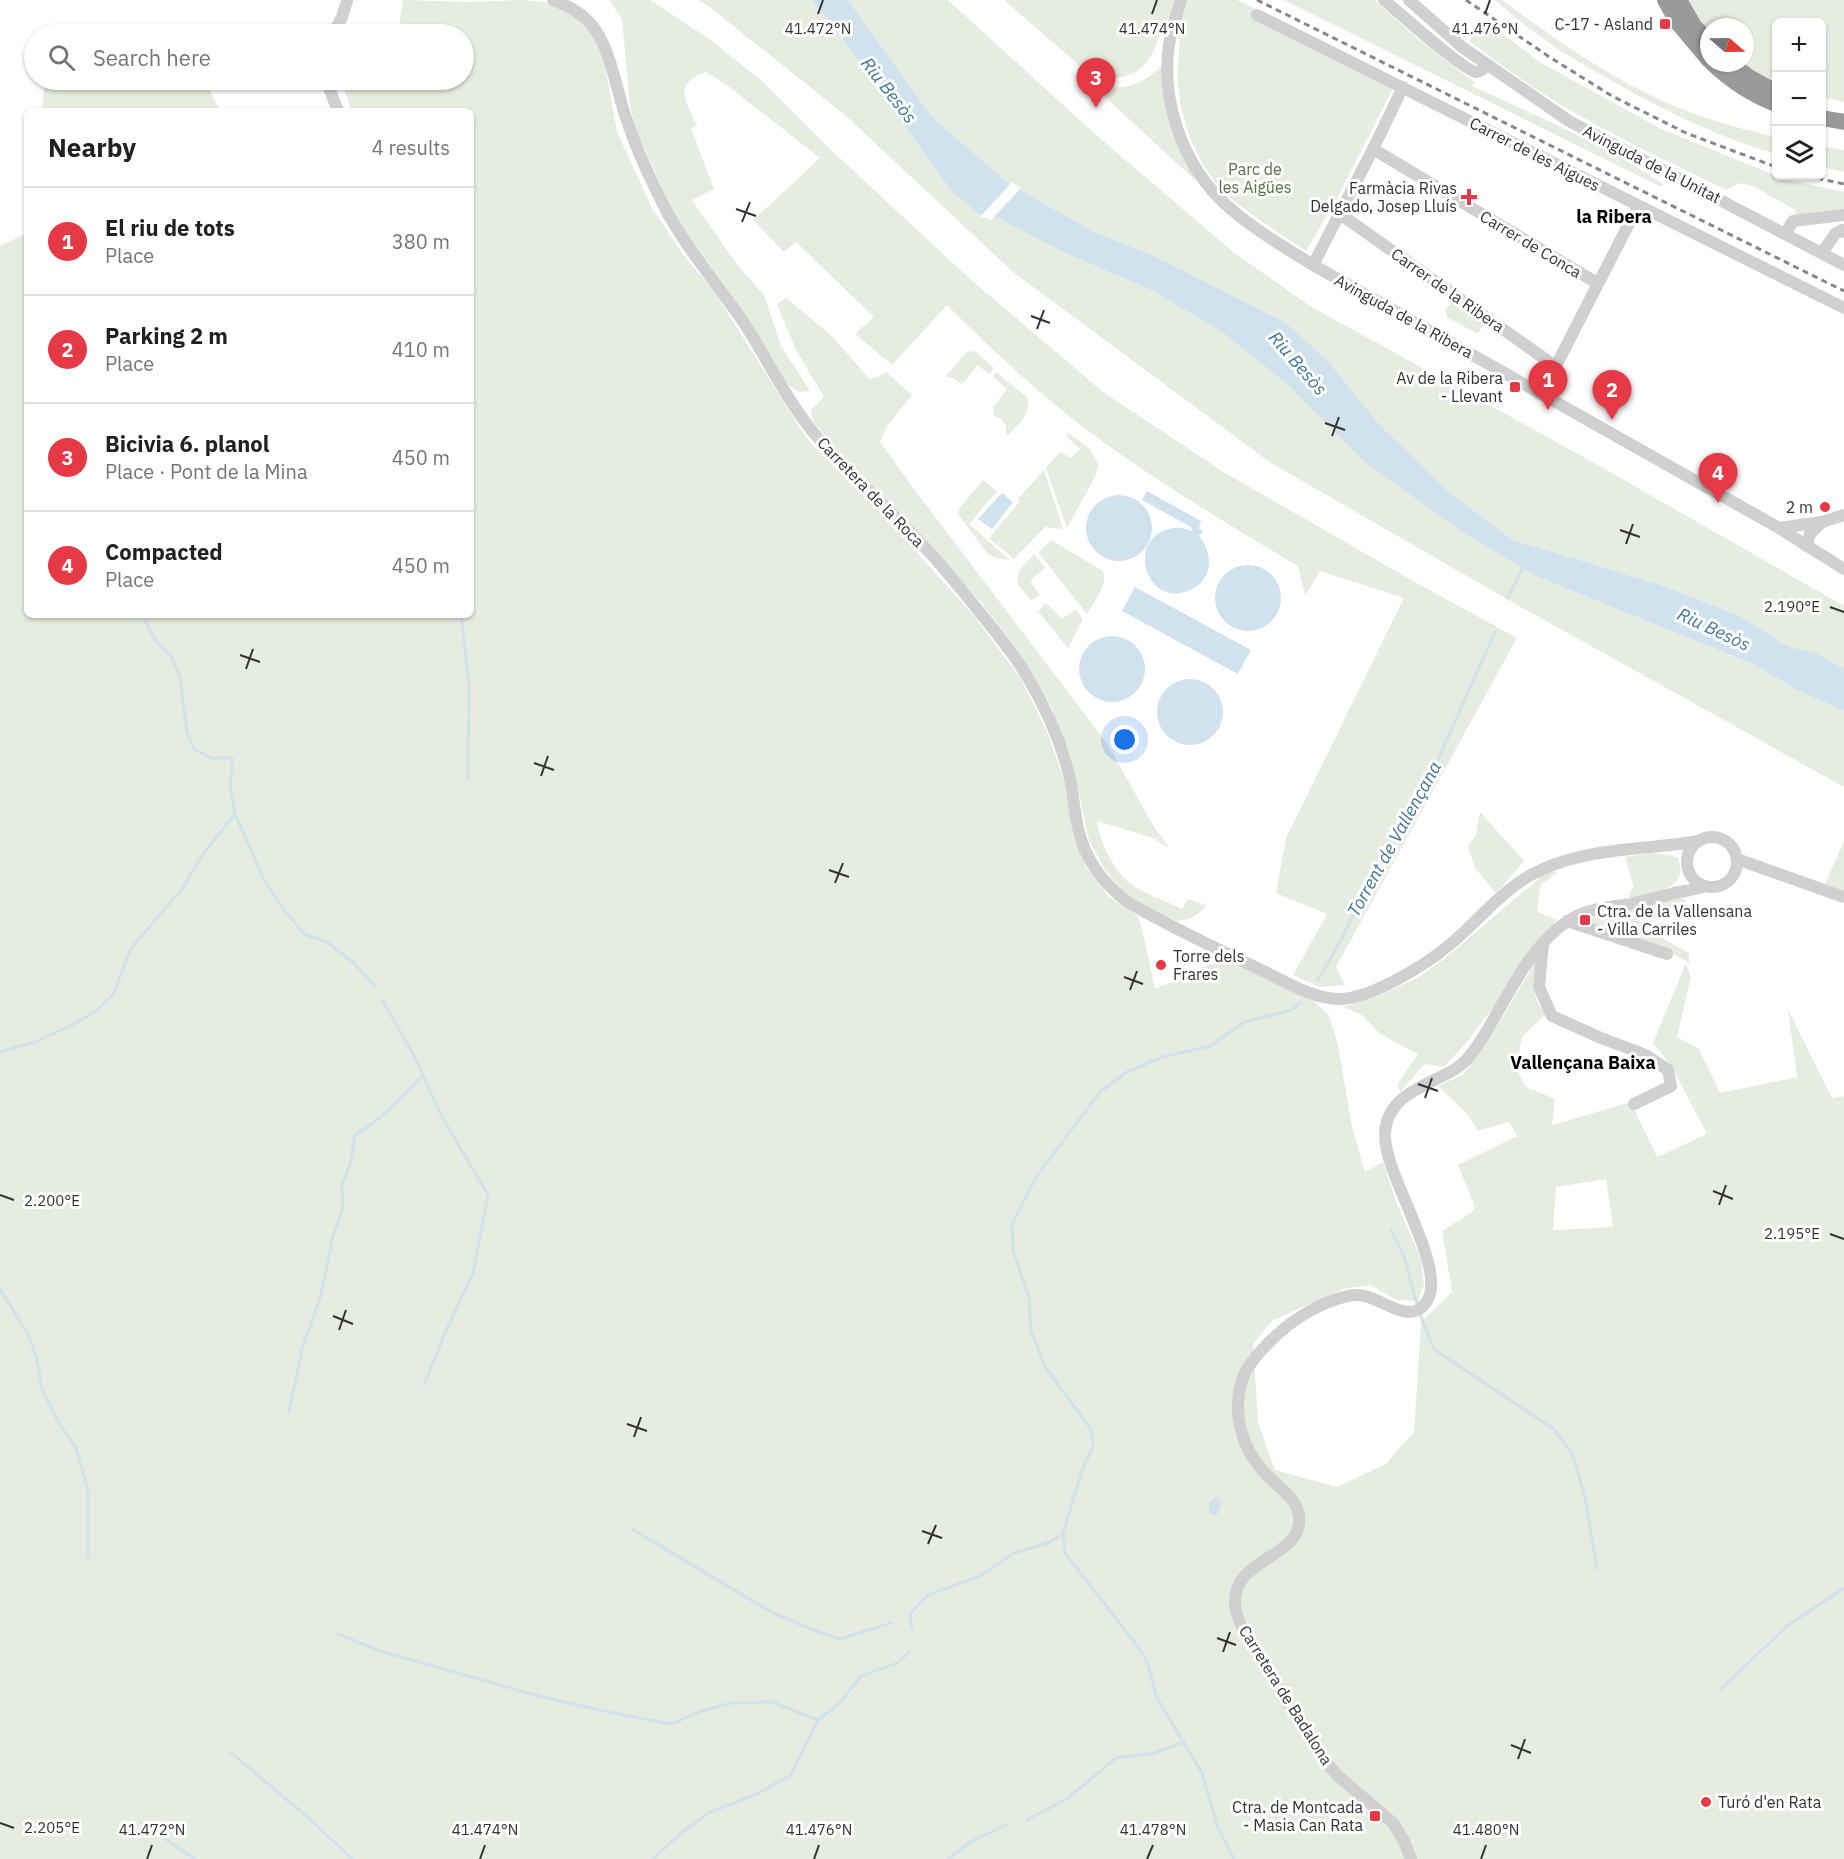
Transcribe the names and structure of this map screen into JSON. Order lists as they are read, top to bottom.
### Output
{
  "streets": {
    "street": [
      "Carrer de les Aigues",
      "Avinguda de la Unitat",
      "Carrer de Conca",
      "Carrer de la Ribera",
      "Avinguda de la Ribera",
      "Carretera de la Roca",
      "Carretera de Badalona"
    ]
  },
  "districts": ["la Ribera", "Vallençana Baixa"],
  "water": ["Riu Besòs", "Torrent de Vallençana"],
  "parks": ["Parc de les Aigües"],
  "places": {
    "transit": [
      "C-17 - Asland",
      "Av de la Ribera - Llevant",
      "Ctra. de la Vallensana - Villa Carriles",
      "Ctra. de Montcada - Masia Can Rata"
    ],
    "health": ["Farmàcia Rivas Delgado, Josep Lluís"],
    "other": ["2 m", "Torre dels Frares", "Turó d'en Rata"]
  },
  "north": "right",
  "page": {
    "map_buttons": ["+", "−"],
    "search": "Search here",
    "pins": [
      "3",
      "1",
      "2",
      "4"
    ],
    "heading": ["Nearby", "4 results"],
    "list": [
      {
        "mark": "1",
        "name": "El riu de tots",
        "note": "Place",
        "value": "380 m"
      },
      {
        "mark": "2",
        "name": "Parking 2 m",
        "note": "Place",
        "value": "410 m"
      },
      {
        "mark": "3",
        "name": "Bicivia 6. planol",
        "note": "Place · Pont de la Mina",
        "value": "450 m"
      },
      {
        "mark": "4",
        "name": "Compacted",
        "note": "Place",
        "value": "450 m"
      }
    ]
  },
  "coordinates": [
    "41.472°N",
    "41.474°N",
    "41.476°N",
    "2.190°E",
    "2.200°E",
    "2.195°E",
    "2.205°E",
    "41.478°N",
    "41.480°N"
  ]
}
